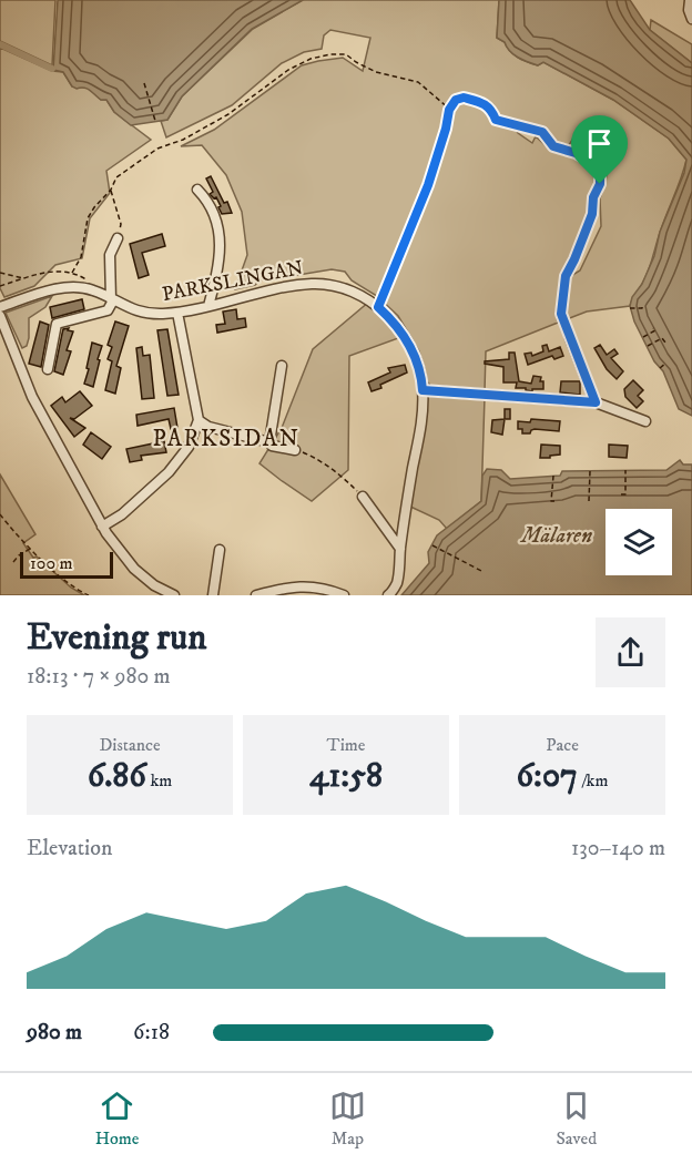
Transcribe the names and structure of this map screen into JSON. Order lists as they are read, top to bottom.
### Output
{
  "streets": {
    "street": ["PARKSLINGAN"]
  },
  "districts": ["PARKSIDAN"],
  "water": ["Mälaren"],
  "scale_bar": "100 m",
  "page": {
    "scale": "100 m",
    "heading": ["Evening run", "18:13 · 7 × 980 m"],
    "stats": [
      ["Distance", "6.86 km"],
      ["Time", "41:58"],
      ["Pace", "6:07 /km"]
    ],
    "chart": ["Elevation", "130–140 m"],
    "list": [
      {
        "name": "980 m",
        "note": "6:18"
      }
    ],
    "tabs": ["Home", "Map", "Saved"]
  }
}
